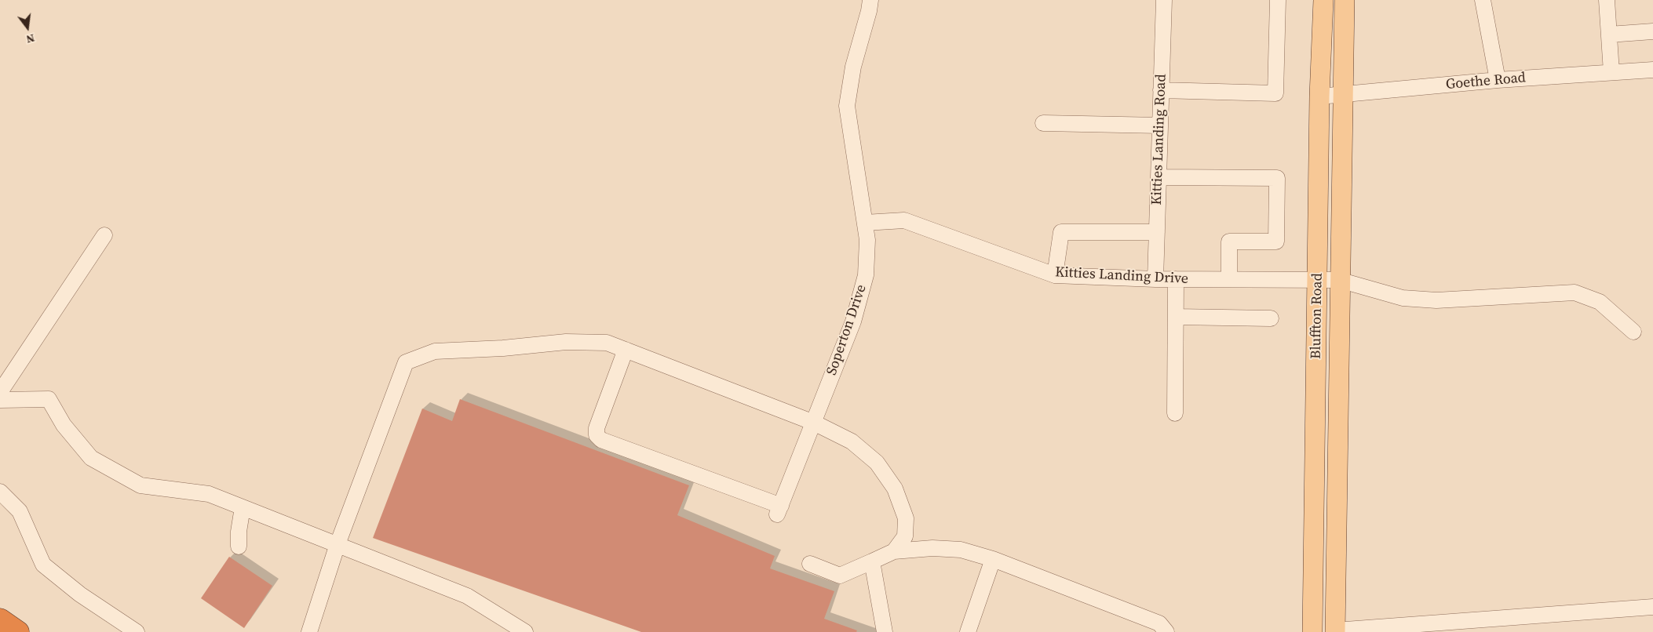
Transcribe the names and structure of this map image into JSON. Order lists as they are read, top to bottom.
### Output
{
  "streets": {
    "main road": ["Bluffton Road"],
    "street": [
      "Goethe Road",
      "Kitties Landing Road",
      "Kitties Landing Drive",
      "Soperton Drive"
    ]
  },
  "crossings": [
    ["Goethe Road", "Bluffton Road"],
    ["Kitties Landing Road", "Kitties Landing Drive"],
    ["Kitties Landing Drive", "Bluffton Road"],
    ["Kitties Landing Drive", "Soperton Drive"]
  ],
  "north": "bottom"
}
